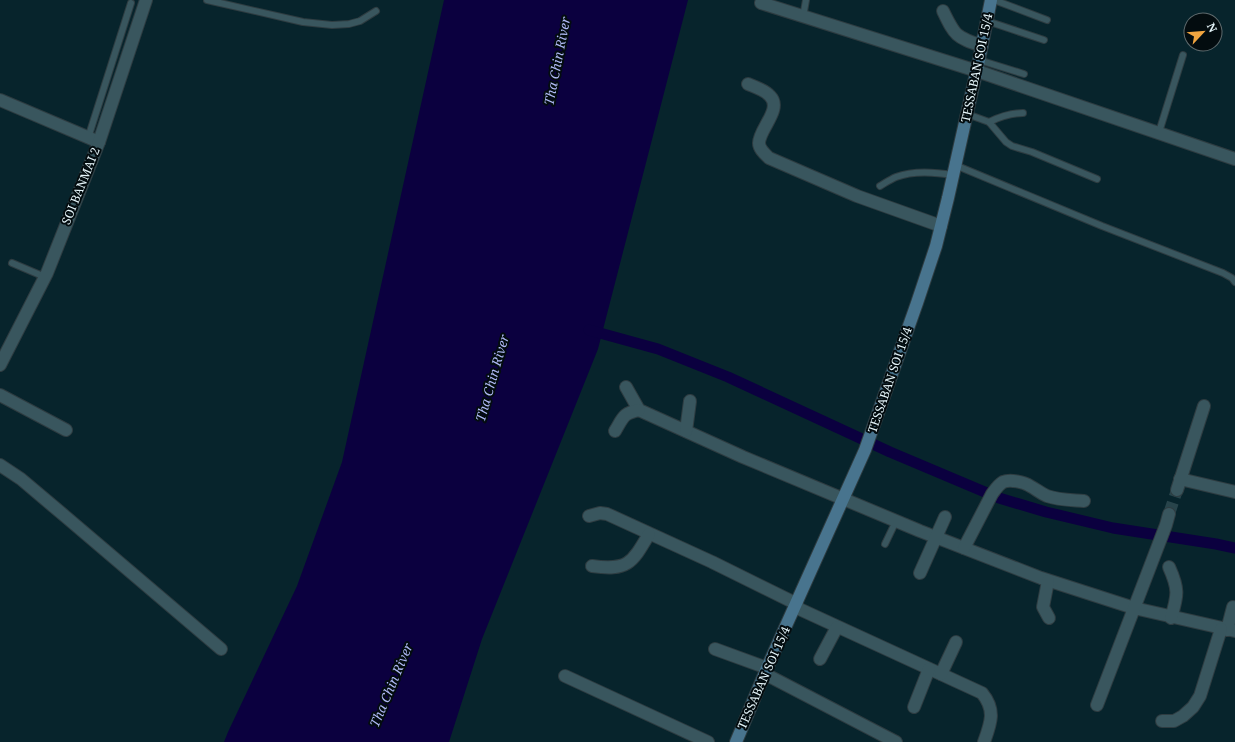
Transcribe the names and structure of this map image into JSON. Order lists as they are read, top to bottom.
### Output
{
  "streets": {
    "street": ["TESSABAN SOI 15/4", "SOI BANMAI 2"]
  },
  "water": ["Tha Chin River"],
  "north": "top right"
}
